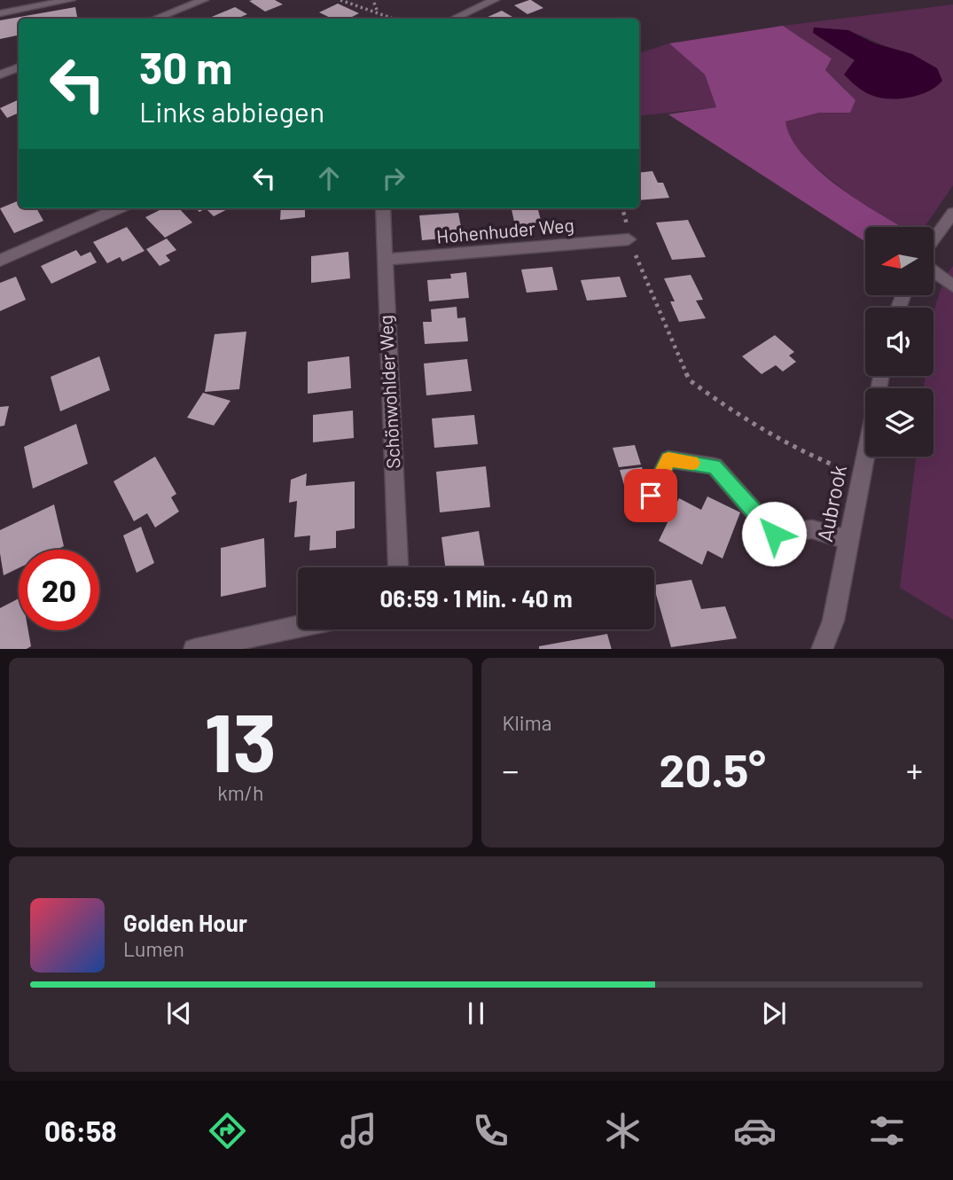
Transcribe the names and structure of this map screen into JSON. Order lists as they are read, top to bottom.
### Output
{
  "streets": {
    "street": ["Hohenhuder Weg", "Schönwohlder Weg", "Aubrook"]
  },
  "crossings": [
    ["Hohenhuder Weg", "Schönwohlder Weg"]
  ],
  "north": "left",
  "page": {
    "turn": ["30 m", "Links abbiegen"],
    "limit": "20",
    "trip": "06:59 · 1 Min. · 40 m",
    "tile": [
      ["13", "km/h"],
      "Klima"
    ],
    "heat": ["−", "20.5°", "+"],
    "song": ["Golden Hour", "Lumen"],
    "tabs": "06:58"
  }
}
